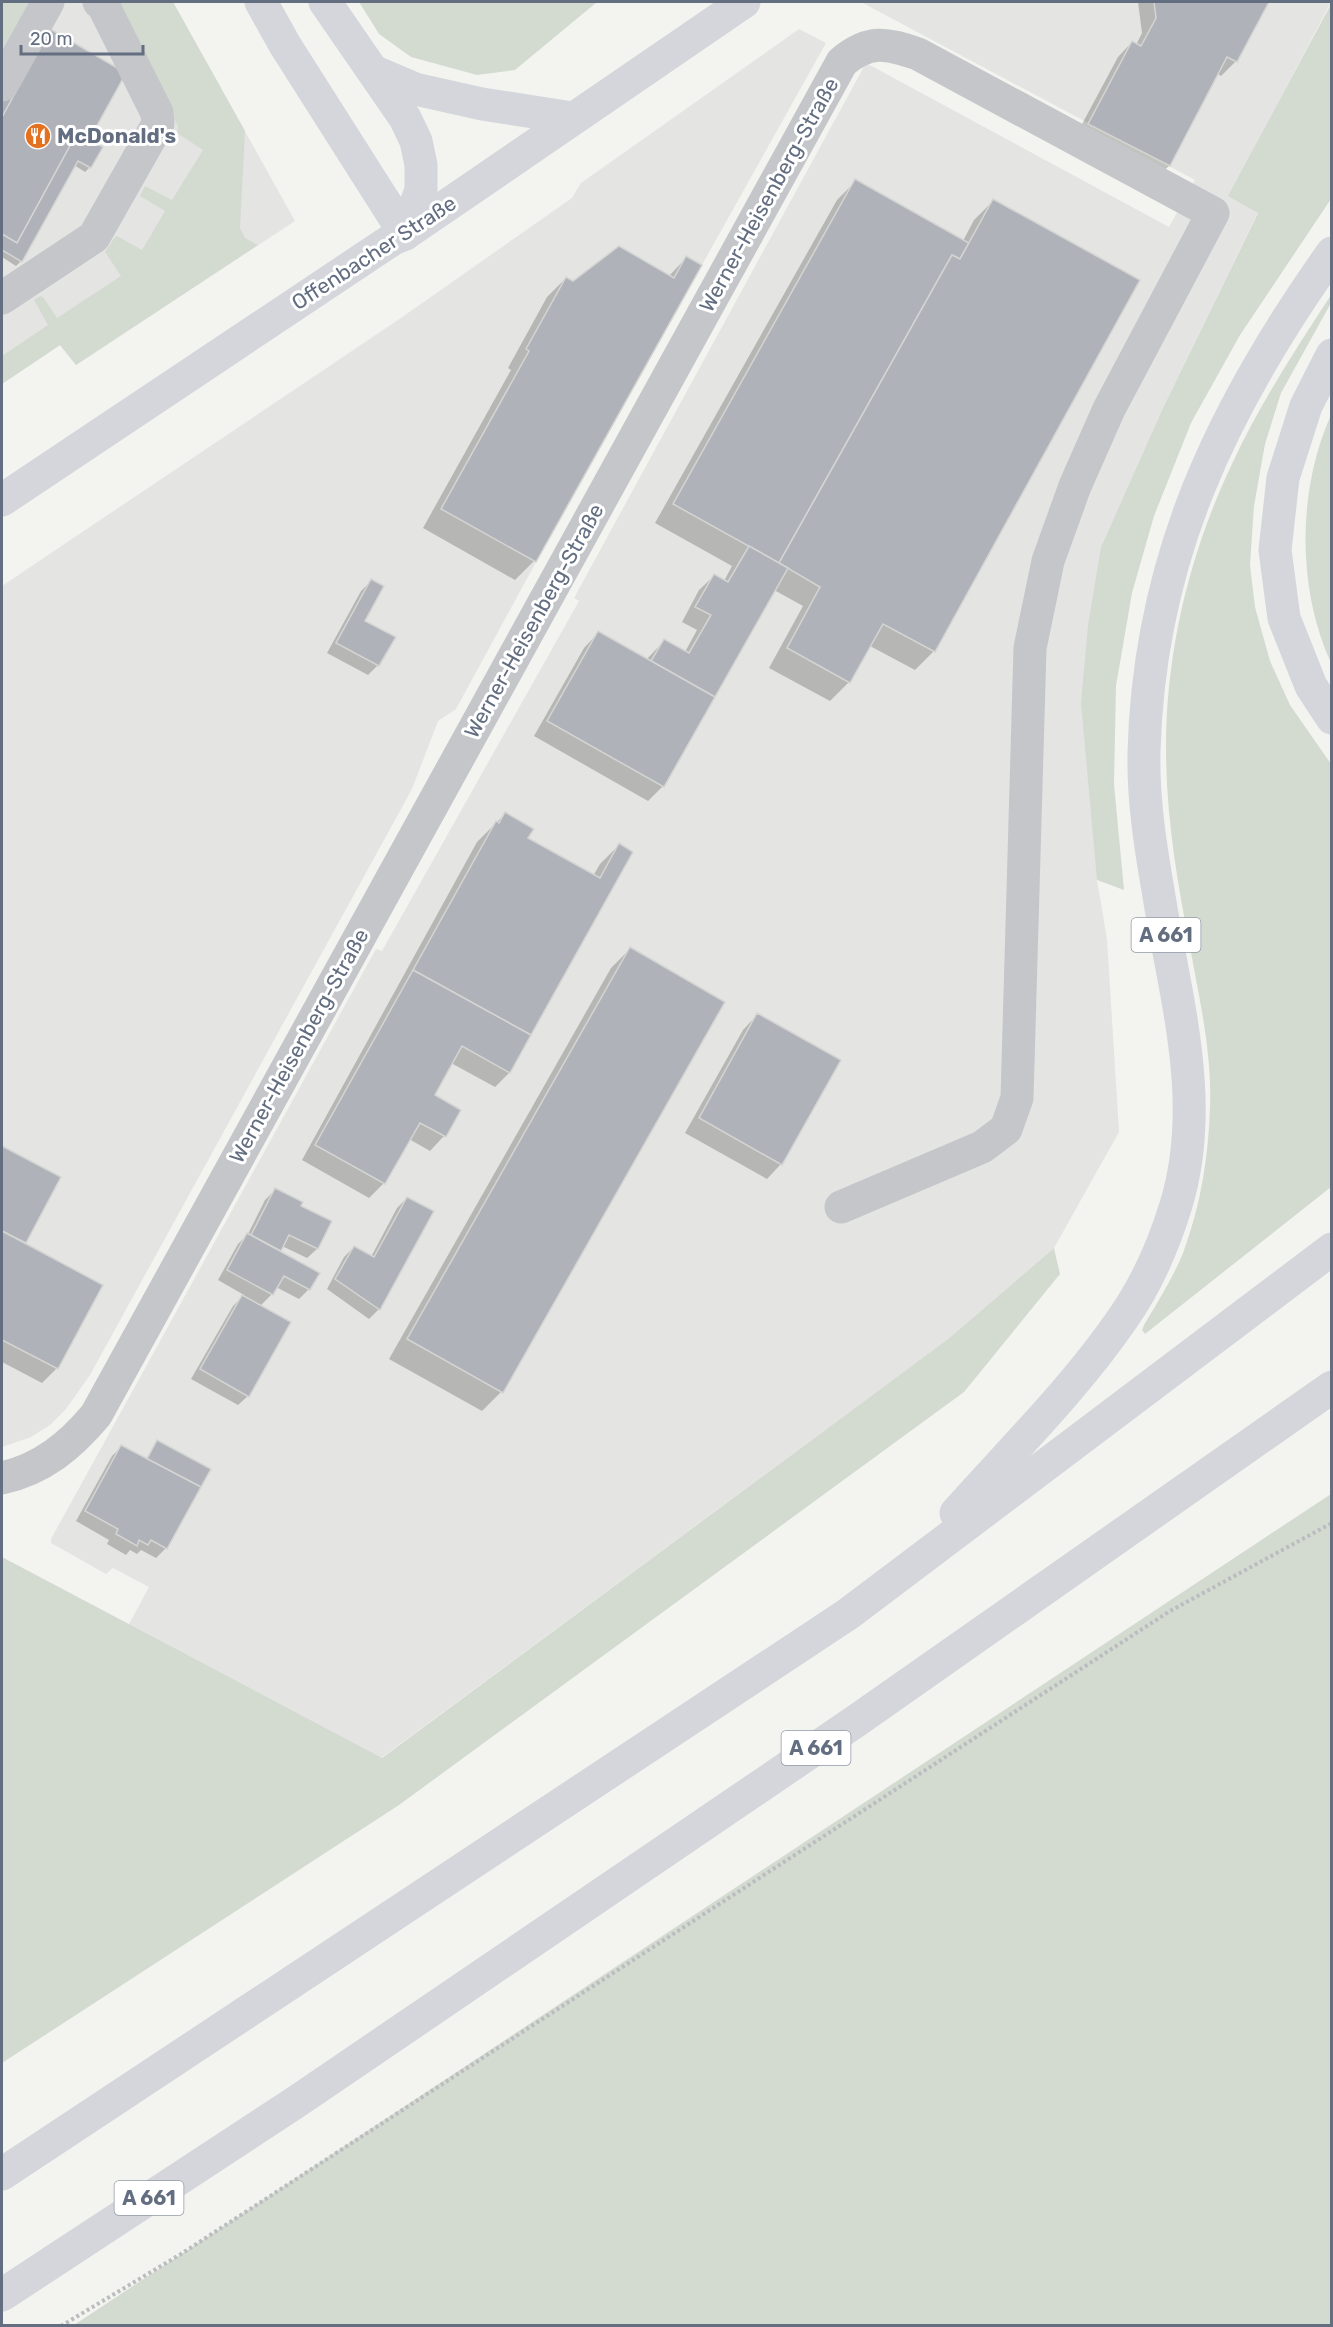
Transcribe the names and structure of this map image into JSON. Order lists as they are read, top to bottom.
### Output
{
  "streets": {
    "main road": ["Offenbacher Straße", "A 661"],
    "street": ["Werner-Heisenberg-Straße"]
  },
  "places": {
    "restaurant": ["McDonald's"]
  },
  "scale_bar": "20 m"
}
